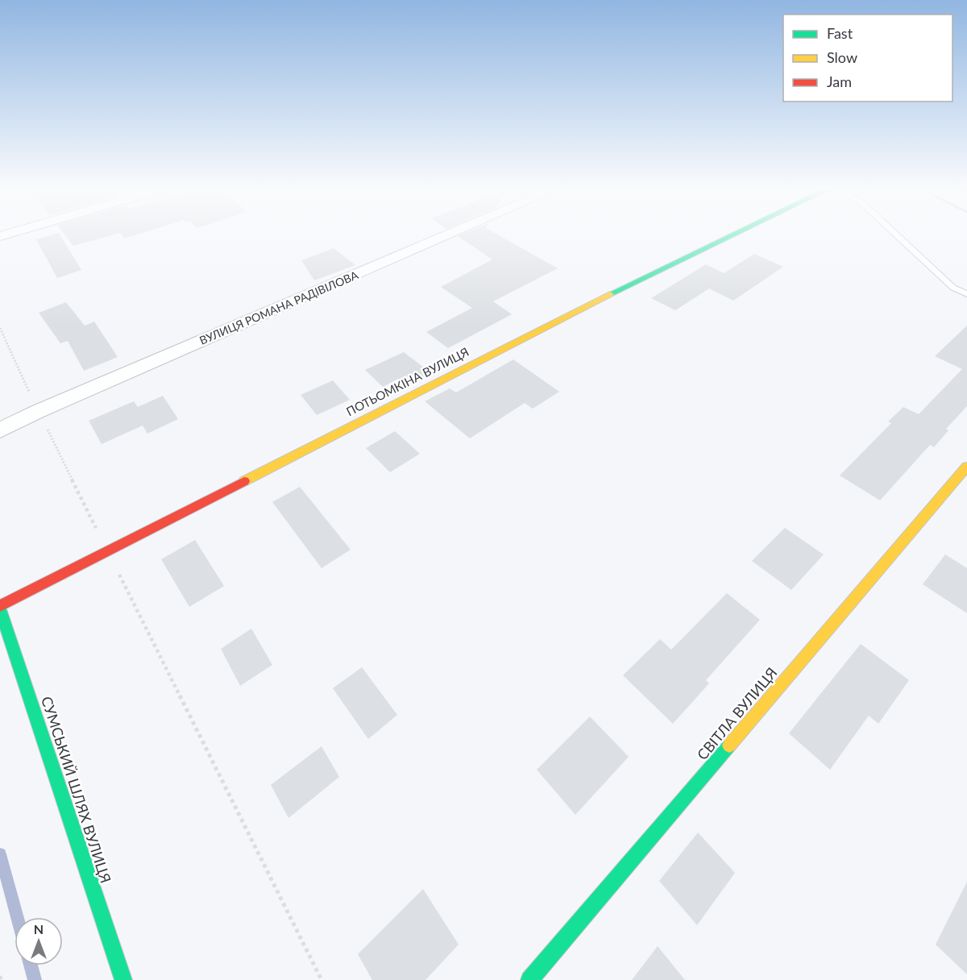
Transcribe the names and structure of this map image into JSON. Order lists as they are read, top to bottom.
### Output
{
  "streets": {
    "street": [
      "ВУЛИЦЯ РОМАНА РАДІВІЛОВА",
      "ПОТЬОМКІНА ВУЛИЦЯ",
      "СВІТЛА ВУЛИЦЯ",
      "СУМСЬКИЙ ШЛЯХ ВУЛИЦЯ"
    ]
  },
  "crossings": [
    ["ПОТЬОМКІНА ВУЛИЦЯ", "СУМСЬКИЙ ШЛЯХ ВУЛИЦЯ"]
  ],
  "legend": ["Fast", "Slow", "Jam"],
  "north": "top"
}
